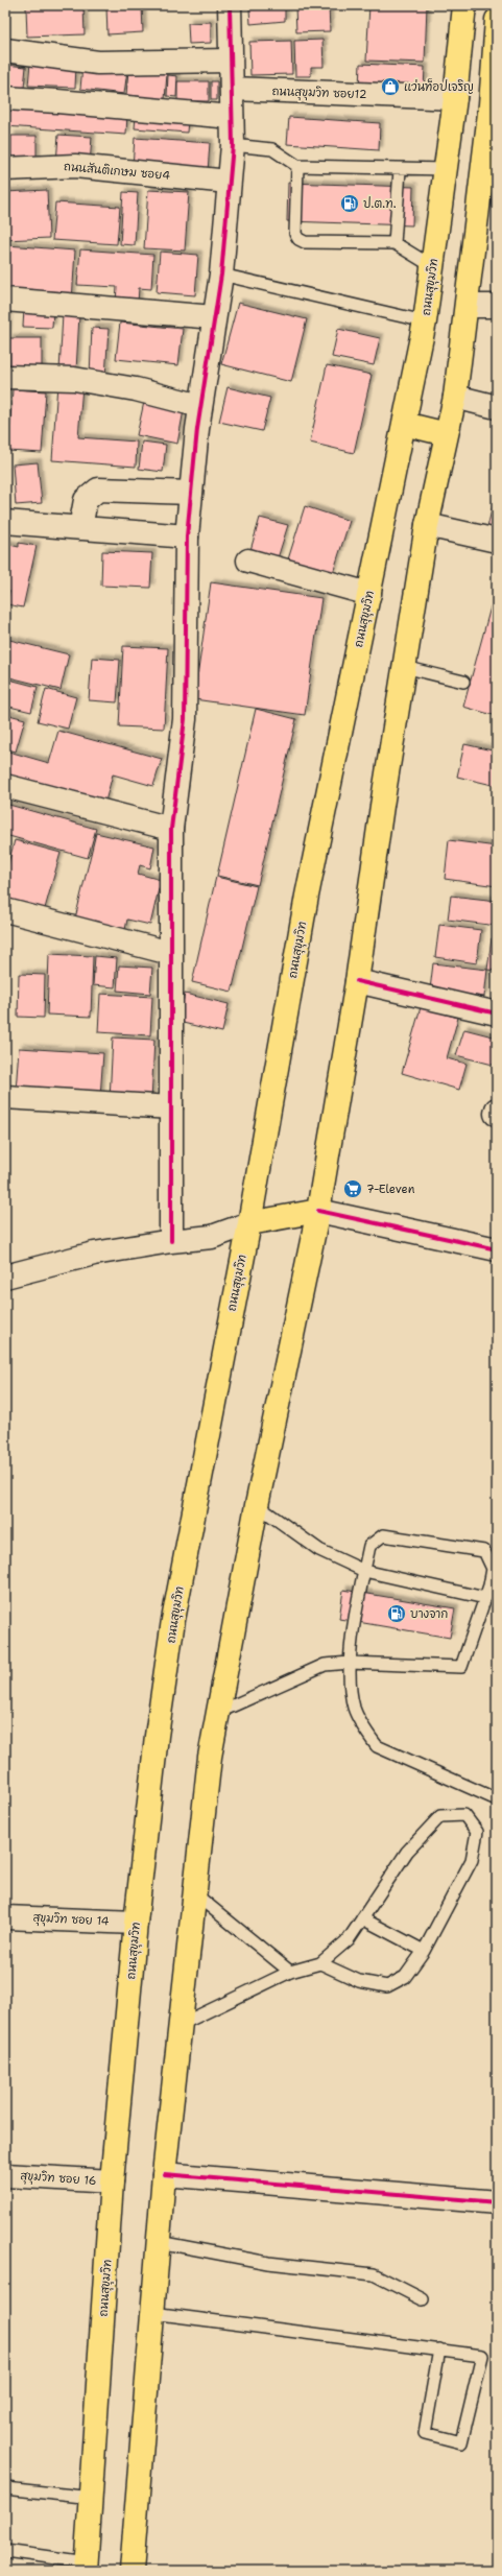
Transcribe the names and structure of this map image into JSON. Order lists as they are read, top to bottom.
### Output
{
  "streets": {
    "main road": ["ถนนสุขุมวิท"],
    "street": [
      "ถนนสุขุมวิท ซอย12",
      "ถนนสันติเกษม ซอย4",
      "สุขุมวิท ซอย 14",
      "สุขุมวิท ซอย 16"
    ]
  },
  "crossings": [
    ["ถนนสุขุมวิท ซอย12", "ถนนสุขุมวิท"],
    ["ถนนสุขุมวิท", "สุขุมวิท ซอย 14"],
    ["ถนนสุขุมวิท", "สุขุมวิท ซอย 16"]
  ],
  "places": {
    "shop": ["แว่นท็อปเจริญ"],
    "fuel station": ["ป.ต.ท.", "บางจาก"],
    "supermarket": ["7-Eleven"]
  }
}
